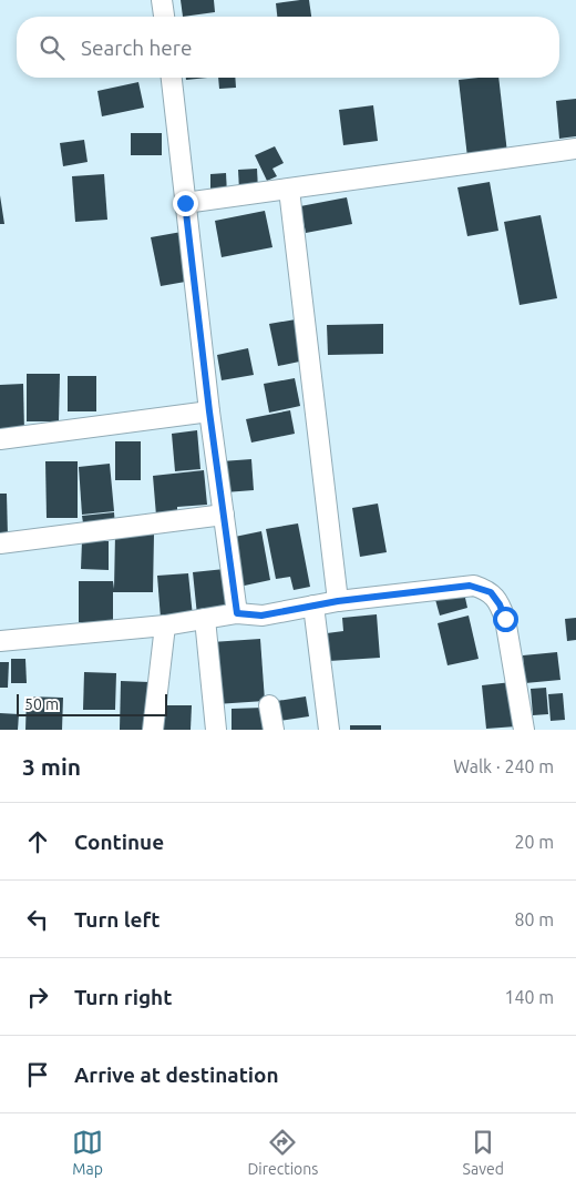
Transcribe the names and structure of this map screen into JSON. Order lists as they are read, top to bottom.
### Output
{
  "scale_bar": "50 m",
  "page": {
    "search": "Search here",
    "scale": "50 m",
    "heading": ["3 min", "Walk · 240 m"],
    "list": [
      ["Continue", "20 m"],
      ["Turn left", "80 m"],
      ["Turn right", "140 m"],
      "Arrive at destination"
    ],
    "nav": ["Map", "Directions", "Saved"]
  }
}
